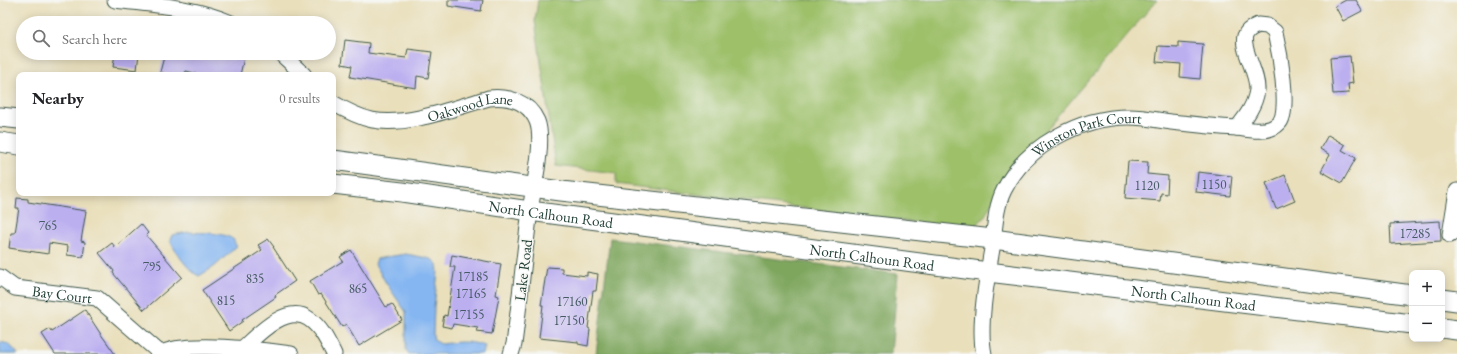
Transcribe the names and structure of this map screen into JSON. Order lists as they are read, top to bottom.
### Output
{
  "streets": {
    "main road": ["North Calhoun Road"],
    "street": [
      "Oakwood Lane",
      "Winston Park Court",
      "Lake Road",
      "Bay Court"
    ]
  },
  "crossings": [
    ["Oakwood Lane", "North Calhoun Road"],
    ["Oakwood Lane", "Lake Road"],
    ["Winston Park Court", "North Calhoun Road"],
    ["North Calhoun Road", "Lake Road"]
  ],
  "house_numbers": [
    "1150",
    "1120",
    "765",
    "17285",
    "795",
    "17185",
    "835",
    "865",
    "17165",
    "815",
    "17160",
    "17155",
    "17150"
  ],
  "page": {
    "search": "Search here",
    "heading": ["Nearby", "0 results"],
    "map_buttons": ["+", "−"]
  }
}
